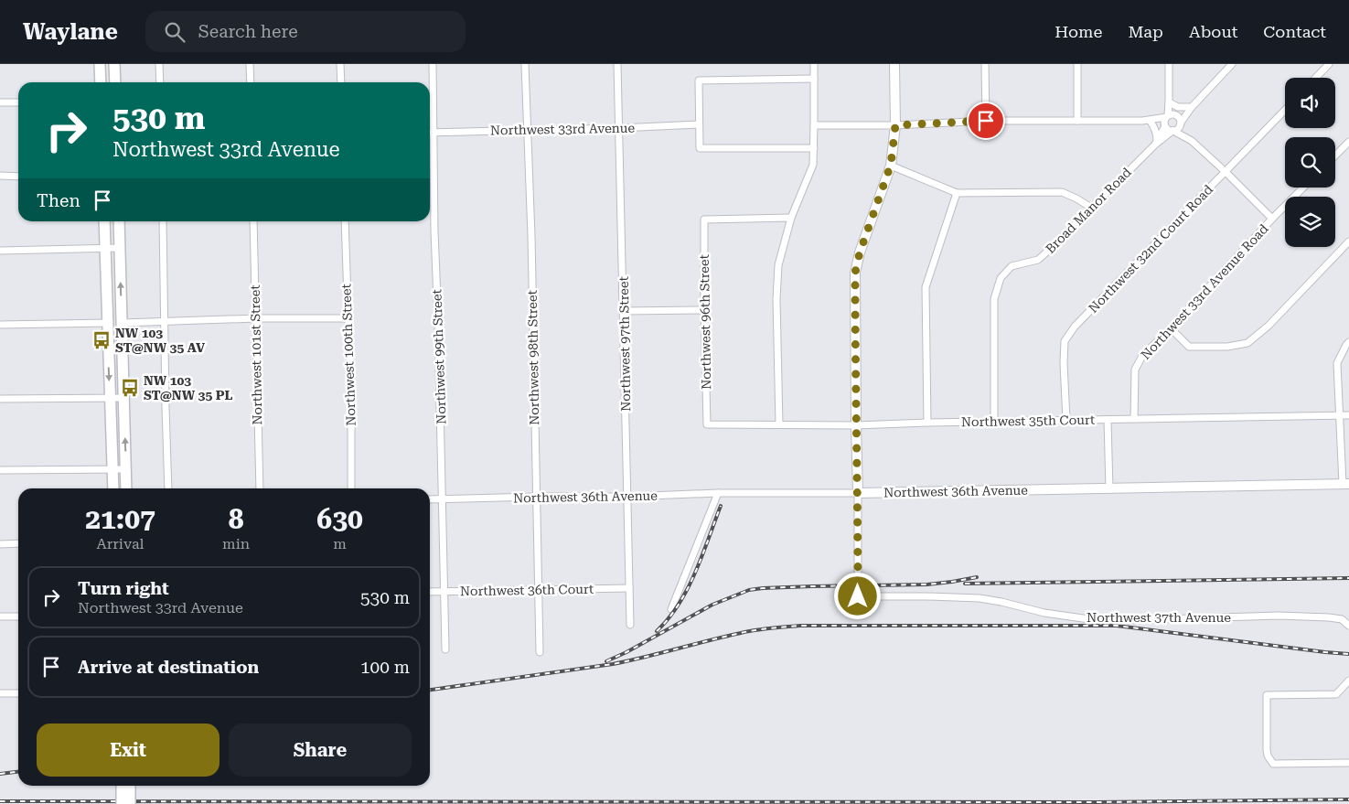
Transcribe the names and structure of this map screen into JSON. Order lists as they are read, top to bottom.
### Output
{
  "streets": {
    "street": [
      "Northwest 33rd Avenue",
      "Broad Manor Road",
      "Northwest 32nd Court Road",
      "Northwest 33rd Avenue Road",
      "Northwest 96th Street",
      "Northwest 97th Street",
      "Northwest 101st Street",
      "Northwest 100th Street",
      "Northwest 99th Street",
      "Northwest 98th Street",
      "Northwest 35th Court",
      "Northwest 36th Avenue",
      "Northwest 36th Court",
      "Northwest 37th Avenue"
    ]
  },
  "crossings": [
    ["Northwest 33rd Avenue", "Northwest 97th Street"],
    ["Northwest 33rd Avenue", "Northwest 99th Street"],
    ["Northwest 33rd Avenue", "Northwest 98th Street"],
    ["Broad Manor Road", "Northwest 35th Court"],
    ["Northwest 32nd Court Road", "Northwest 35th Court"],
    ["Northwest 33rd Avenue Road", "Northwest 35th Court"],
    ["Northwest 96th Street", "Northwest 35th Court"],
    ["Northwest 97th Street", "Northwest 36th Avenue"],
    ["Northwest 97th Street", "Northwest 36th Court"],
    ["Northwest 99th Street", "Northwest 36th Avenue"],
    ["Northwest 99th Street", "Northwest 36th Court"],
    ["Northwest 98th Street", "Northwest 36th Avenue"],
    ["Northwest 98th Street", "Northwest 36th Court"],
    ["Northwest 36th Avenue", "Northwest 37th Avenue"]
  ],
  "places": {
    "bus stop": ["NW 103 ST@NW 35 AV", "NW 103 ST@NW 35 PL"]
  },
  "page": {
    "header": "Waylane",
    "search": "Search here",
    "nav": [
      "Home",
      "Map",
      "About",
      "Contact"
    ],
    "turn": ["530 m", "Northwest 33rd Avenue"],
    "then": "Then",
    "eta": [
      "21:07",
      "Arrival",
      "8",
      "min",
      "630",
      "m"
    ],
    "list": [
      {
        "name": "Turn right",
        "note": "Northwest 33rd Avenue",
        "value": "530 m"
      },
      {
        "name": "Arrive at destination",
        "value": "100 m"
      }
    ],
    "buttons": ["Exit", "Share"]
  }
}
